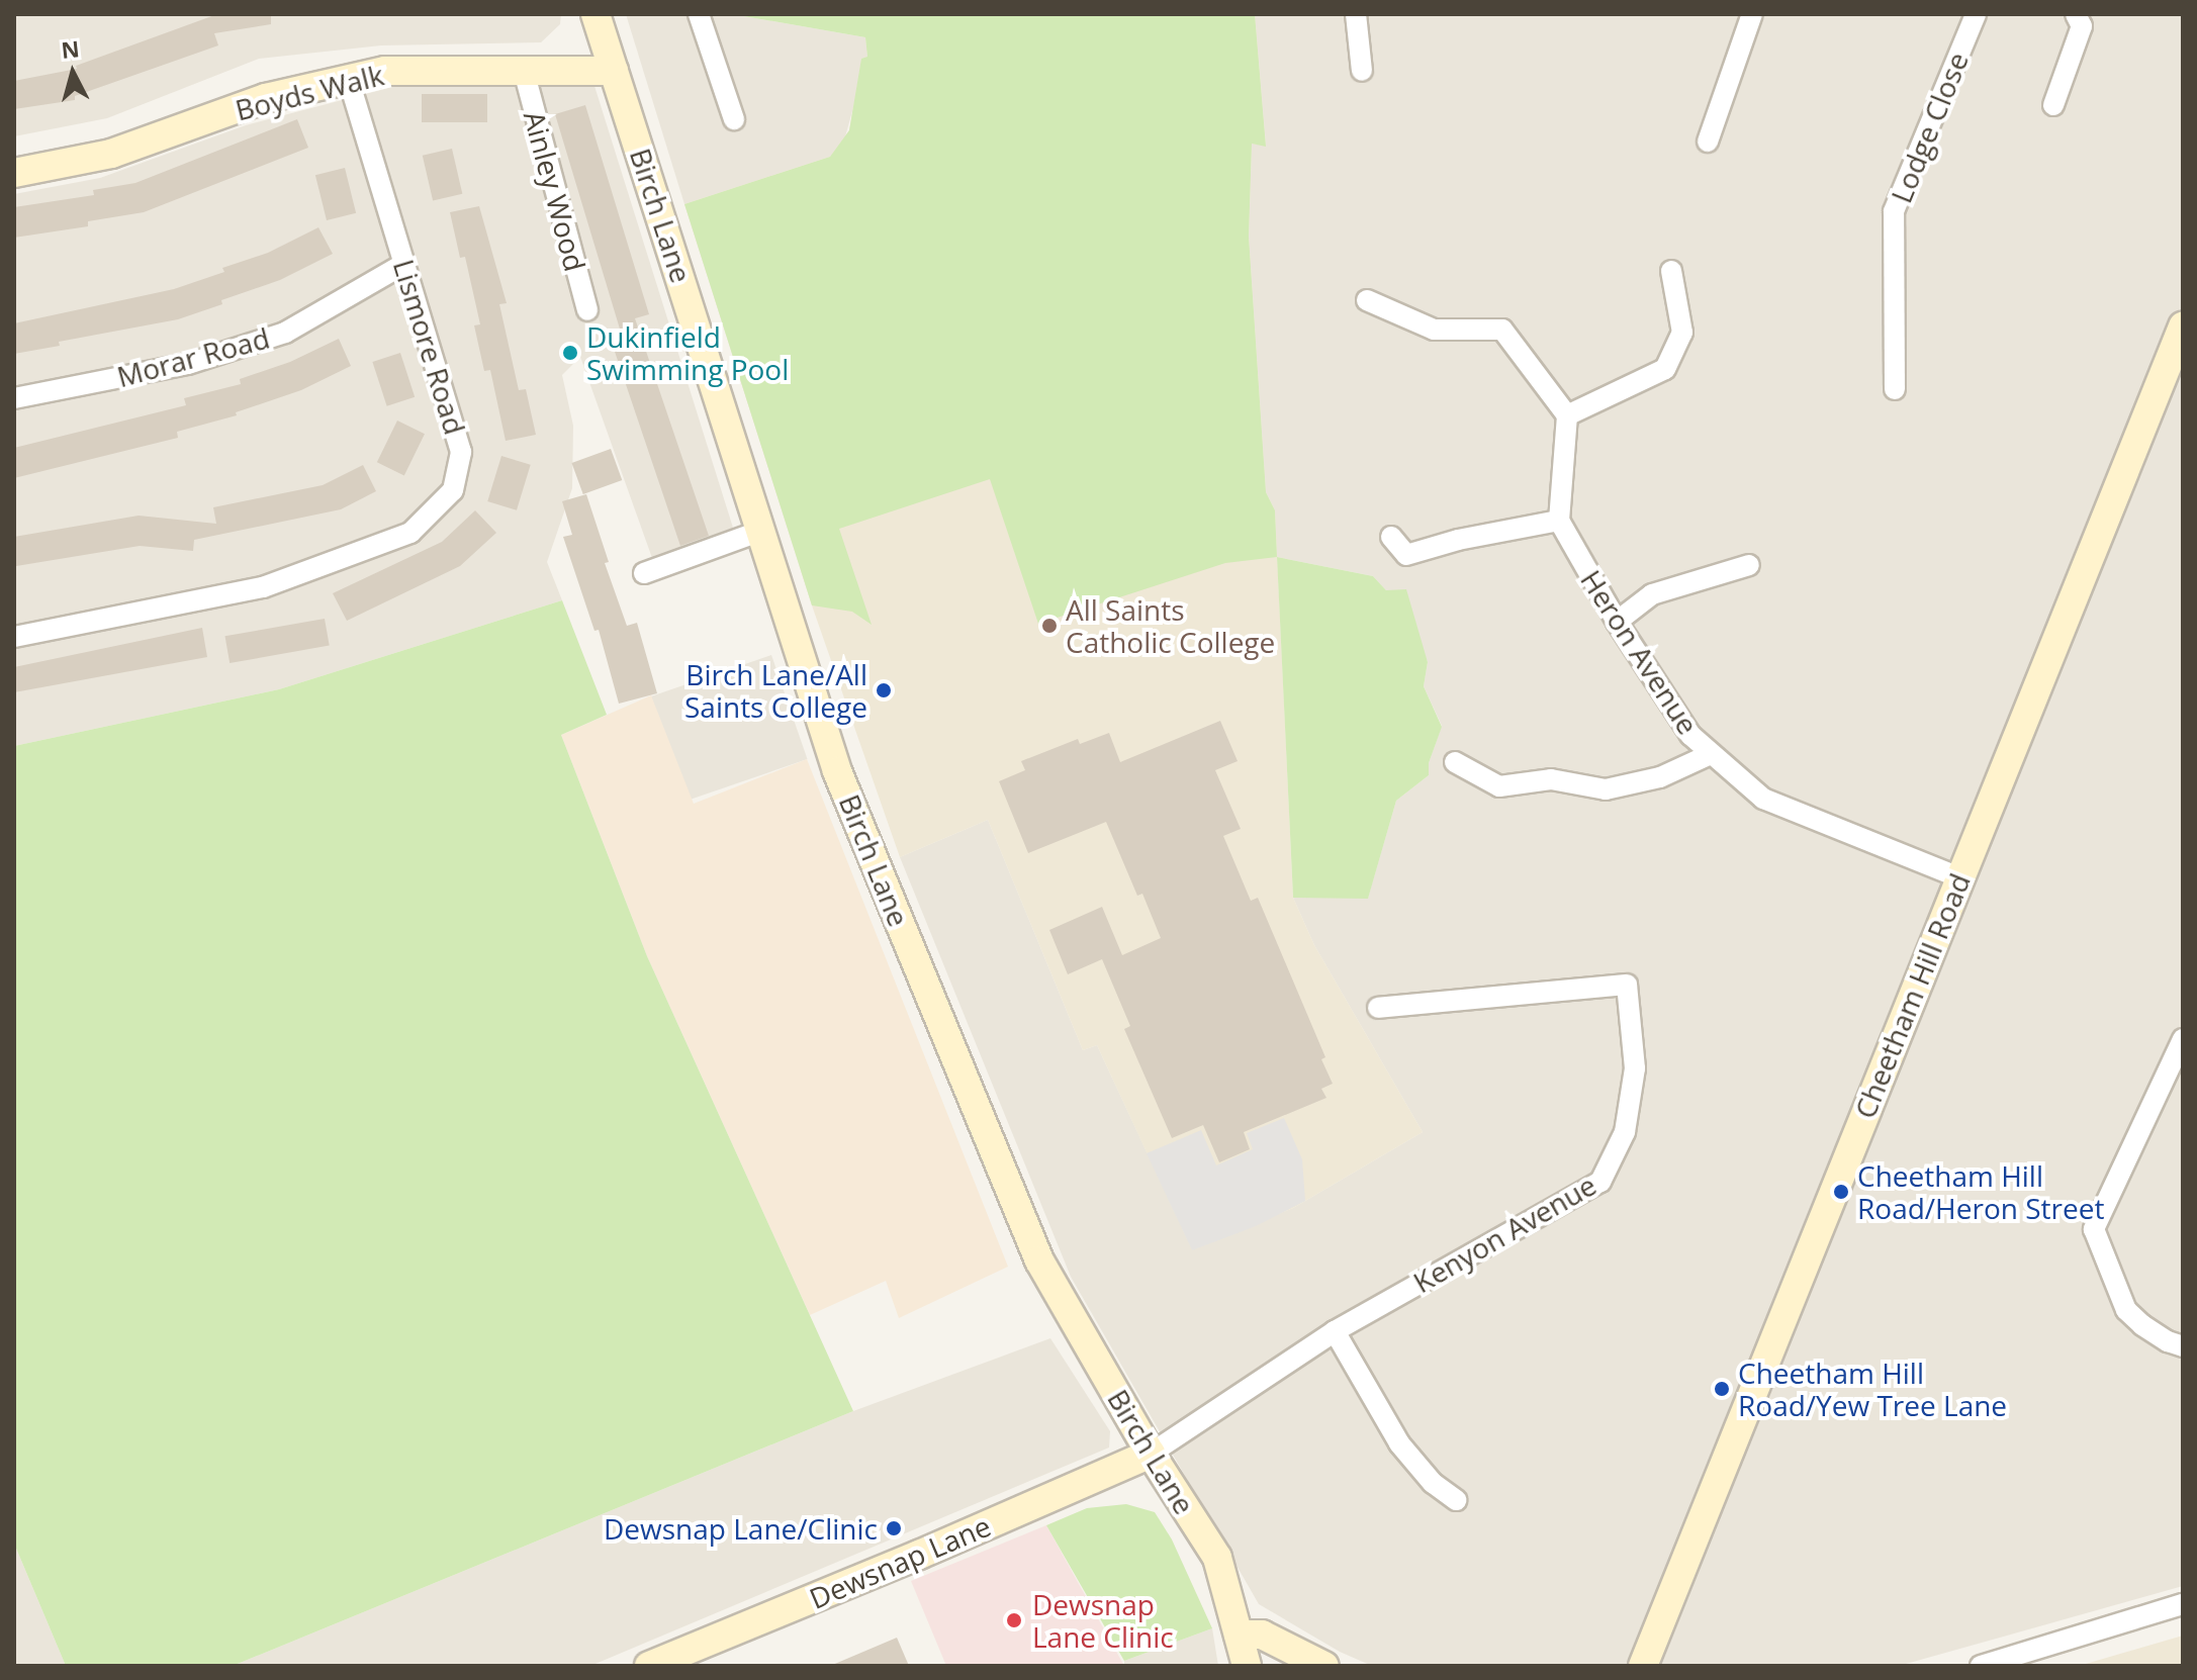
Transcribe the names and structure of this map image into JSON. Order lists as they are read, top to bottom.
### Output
{
  "streets": {
    "main road": [
      "Boyds Walk",
      "Birch Lane",
      "Cheetham Hill Road",
      "Dewsnap Lane"
    ],
    "street": [
      "Lodge Close",
      "Ainley Wood",
      "Lismore Road",
      "Morar Road",
      "Heron Avenue",
      "Kenyon Avenue"
    ]
  },
  "crossings": [
    ["Boyds Walk", "Ainley Wood"],
    ["Boyds Walk", "Birch Lane"],
    ["Boyds Walk", "Lismore Road"],
    ["Birch Lane", "Kenyon Avenue"],
    ["Birch Lane", "Dewsnap Lane"],
    ["Lismore Road", "Morar Road"],
    ["Heron Avenue", "Cheetham Hill Road"],
    ["Kenyon Avenue", "Dewsnap Lane"]
  ],
  "places": [
    "Dukinfield Swimming Pool",
    "All Saints Catholic College",
    "Birch Lane/All Saints College",
    "Cheetham Hill Road/Heron Street",
    "Cheetham Hill Road/Yew Tree Lane",
    "Dewsnap Lane/Clinic",
    "Dewsnap Lane Clinic"
  ],
  "north": "top"
}
